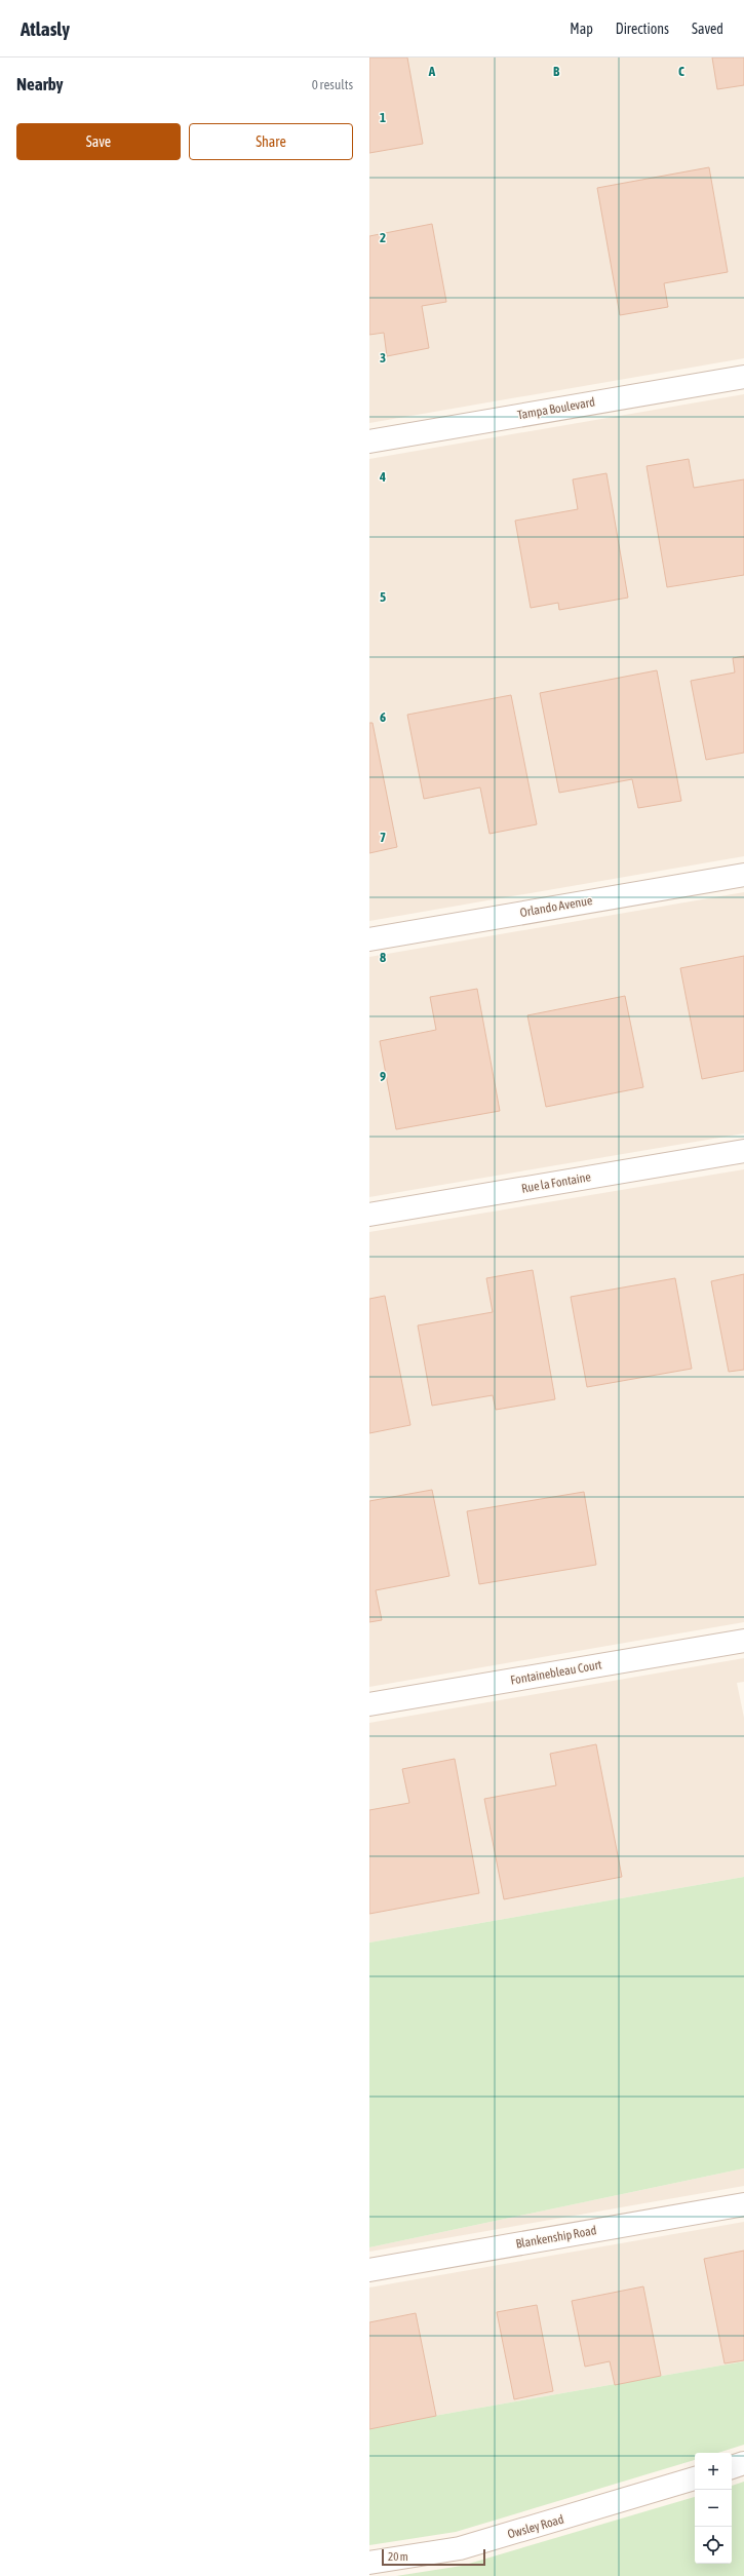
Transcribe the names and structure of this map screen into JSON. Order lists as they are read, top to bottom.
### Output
{
  "streets": {
    "street": [
      "Tampa Boulevard",
      "Orlando Avenue",
      "Rue la Fontaine",
      "Fontainebleau Court",
      "Blankenship Road",
      "Owsley Road"
    ]
  },
  "scale_bar": "20 m",
  "page": {
    "header": "Atlasly",
    "nav": ["Map", "Directions", "Saved"],
    "heading": ["Nearby", "0 results"],
    "buttons": ["Save", "Share"],
    "map_buttons": ["+", "−"],
    "scale": "20 m"
  },
  "grid": {
    "columns": ["A", "B", "C"],
    "rows": [
      "1",
      "2",
      "3",
      "4",
      "5",
      "6",
      "7",
      "8",
      "9"
    ]
  }
}
